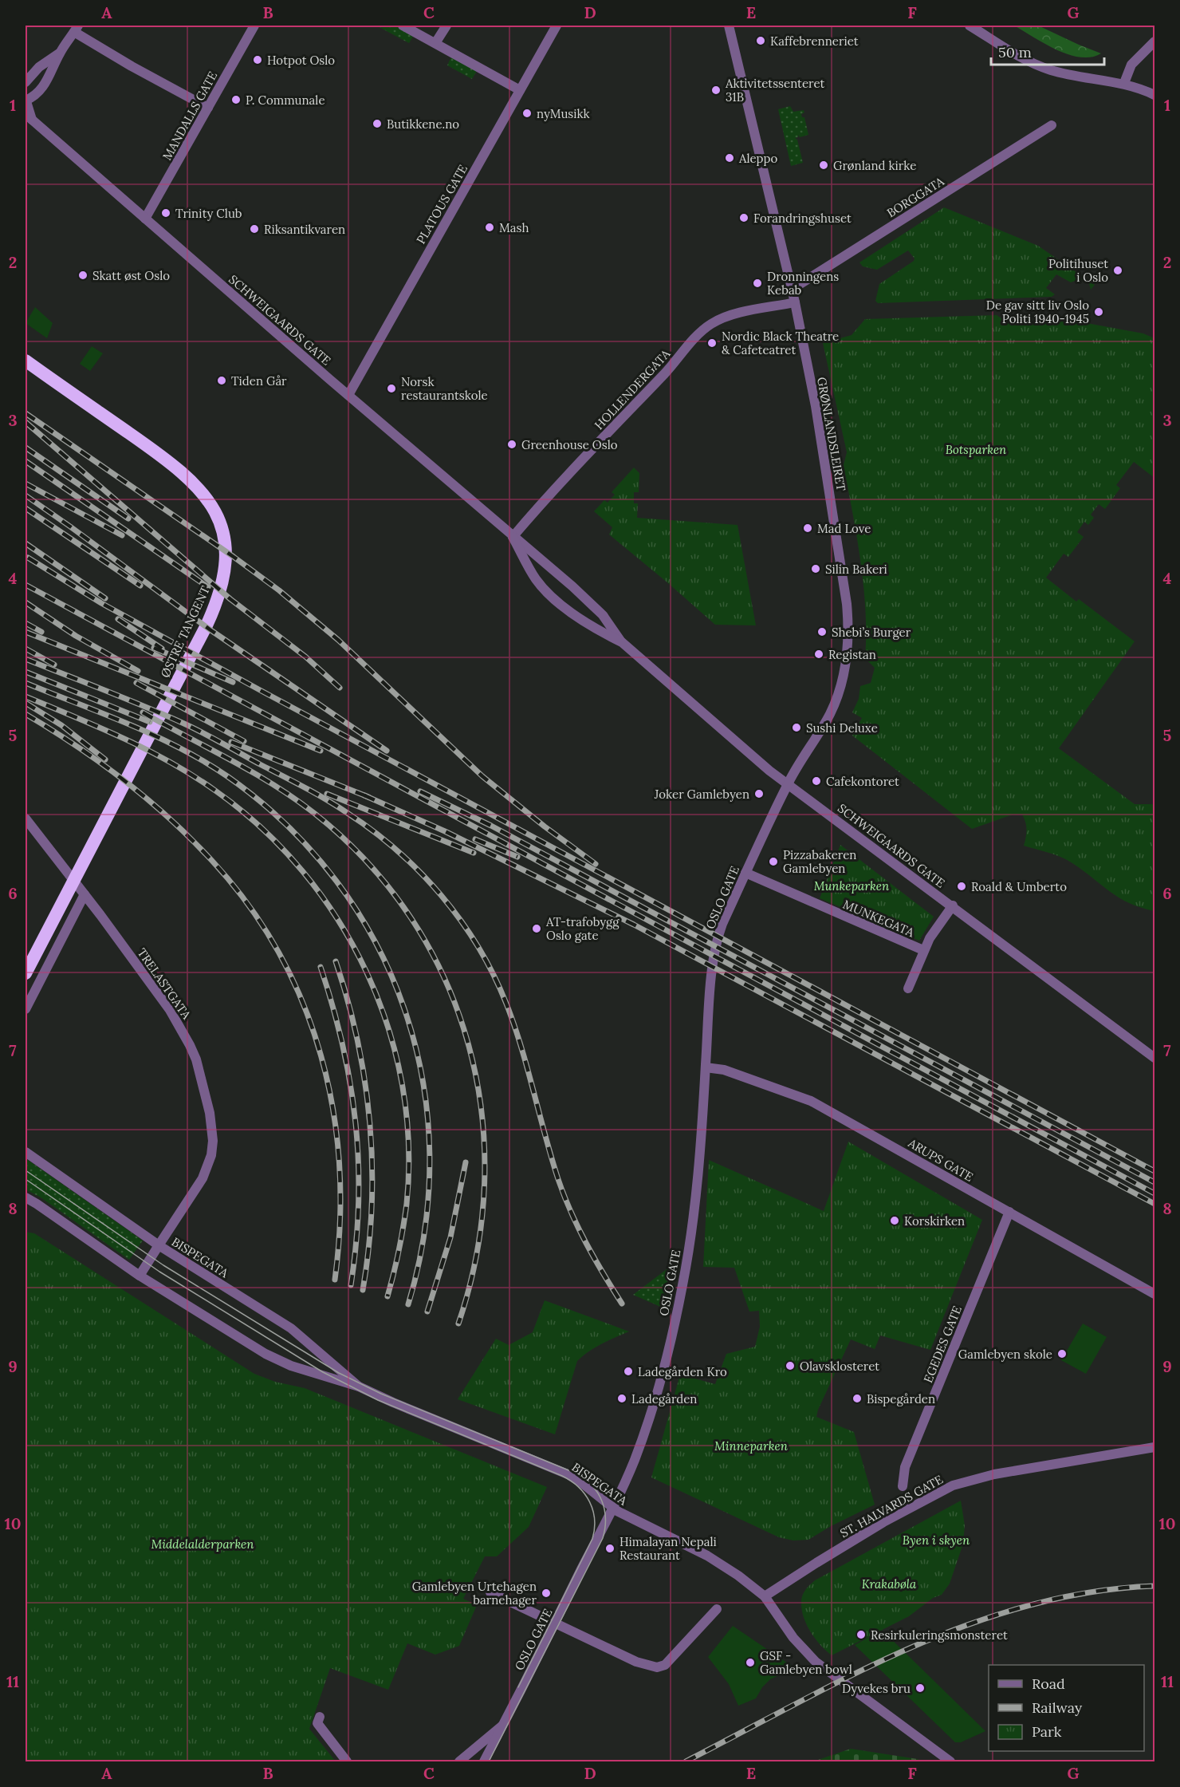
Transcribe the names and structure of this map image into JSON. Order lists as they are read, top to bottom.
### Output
{
  "streets": {
    "highway": ["ØSTRE TANGENT"],
    "street": [
      "MANDALLS GATE",
      "BORGGATA",
      "PLATOUS GATE",
      "SCHWEIGAARDS GATE",
      "HOLLENDERGATA",
      "GRØNLANDSLEIRET",
      "OSLO GATE",
      "MUNKEGATA",
      "TRELASTGATA",
      "ARUPS GATE",
      "BISPEGATA",
      "EGEDES GATE",
      "ST. HALVARDS GATE"
    ]
  },
  "crossings": [
    ["MANDALLS GATE", "SCHWEIGAARDS GATE"],
    ["BORGGATA", "GRØNLANDSLEIRET"],
    ["PLATOUS GATE", "SCHWEIGAARDS GATE"],
    ["SCHWEIGAARDS GATE", "HOLLENDERGATA"],
    ["SCHWEIGAARDS GATE", "GRØNLANDSLEIRET"],
    ["SCHWEIGAARDS GATE", "OSLO GATE"],
    ["SCHWEIGAARDS GATE", "MUNKEGATA"],
    ["HOLLENDERGATA", "GRØNLANDSLEIRET"],
    ["GRØNLANDSLEIRET", "OSLO GATE"],
    ["OSLO GATE", "MUNKEGATA"],
    ["OSLO GATE", "ARUPS GATE"],
    ["OSLO GATE", "BISPEGATA"],
    ["TRELASTGATA", "BISPEGATA"],
    ["ARUPS GATE", "EGEDES GATE"],
    ["BISPEGATA", "ST. HALVARDS GATE"]
  ],
  "parks": [
    "Botsparken",
    "Munkeparken",
    "Minneparken",
    "Byen i skyen",
    "Middelalderparken",
    "Krakabøla"
  ],
  "places": [
    "Kaffebrenneriet",
    "Hotpot Oslo",
    "Aktivitetssenteret 31B",
    "P. Communale",
    "nyMusikk",
    "Butikkene.no",
    "Aleppo",
    "Grønland kirke",
    "Trinity Club",
    "Forandringshuset",
    "Mash",
    "Riksantikvaren",
    "Politihuset i Oslo",
    "Skatt øst Oslo",
    "Dronningens Kebab",
    "De gav sitt liv Oslo Politi 1940-1945",
    "Nordic Black Theatre & Cafeteatret",
    "Tiden Går",
    "Norsk restaurantskole",
    "Greenhouse Oslo",
    "Mad Love",
    "Silin Bakeri",
    "Shebi’s Burger",
    "Registan",
    "Sushi Deluxe",
    "Cafekontoret",
    "Joker Gamlebyen",
    "Pizzabakeren Gamlebyen",
    "Roald & Umberto",
    "AT-trafobygg Oslo gate",
    "Korskirken",
    "Gamlebyen skole",
    "Olavsklosteret",
    "Ladegården Kro",
    "Ladegården",
    "Bispegården",
    "Himalayan Nepali Restaurant",
    "Gamlebyen Urtehagen barnehager",
    "Resirkuleringsmonsteret",
    "GSF - Gamlebyen bowl",
    "Dyvekes bru"
  ],
  "legend": ["Road", "Railway", "Park"],
  "scale_bar": "50 m",
  "grid": {
    "columns": [
      "A",
      "B",
      "C",
      "D",
      "E",
      "F",
      "G"
    ],
    "rows": [
      "1",
      "2",
      "3",
      "4",
      "5",
      "6",
      "7",
      "8",
      "9",
      "10",
      "11"
    ]
  }
}
